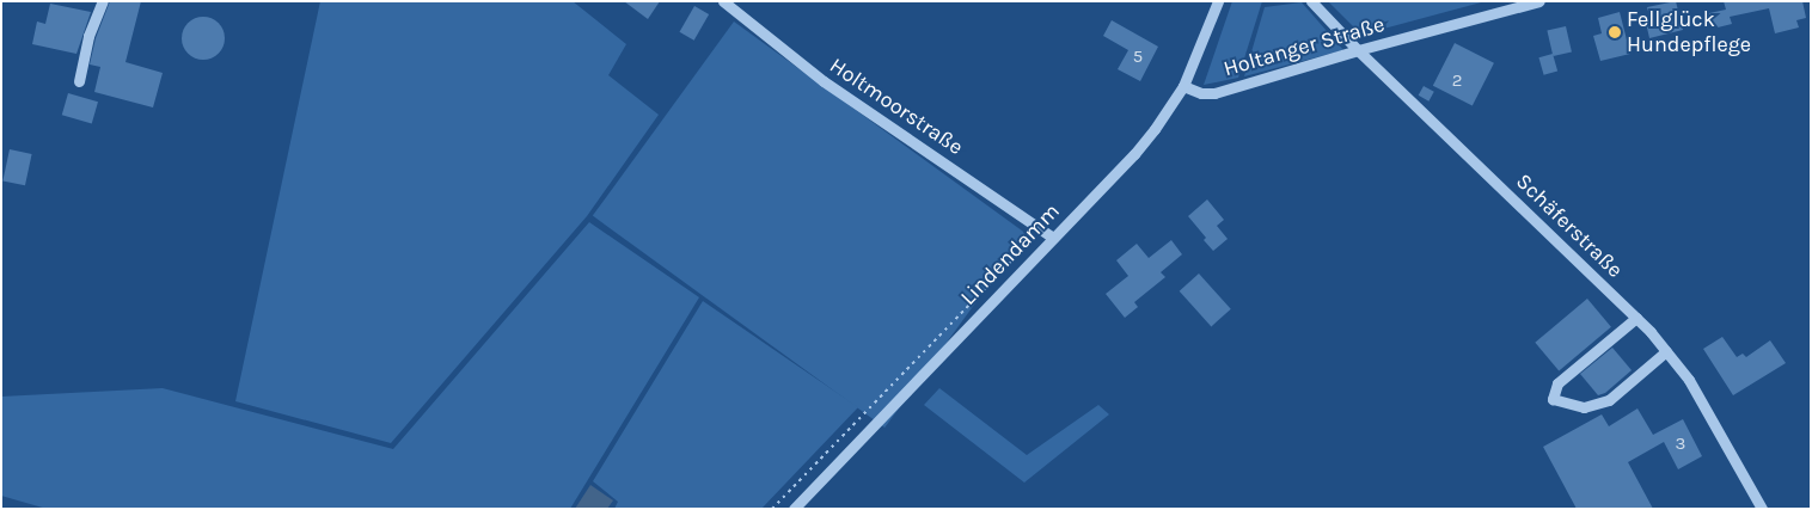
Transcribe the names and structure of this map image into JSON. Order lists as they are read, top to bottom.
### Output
{
  "streets": {
    "street": [
      "Holtanger Straße",
      "Holtmoorstraße",
      "Schäferstraße",
      "Lindendamm"
    ]
  },
  "crossings": [
    ["Holtanger Straße", "Schäferstraße"],
    ["Holtanger Straße", "Lindendamm"],
    ["Holtmoorstraße", "Lindendamm"]
  ],
  "places": ["Fellglück Hundepflege"],
  "house_numbers": ["5", "2", "3"]
}
